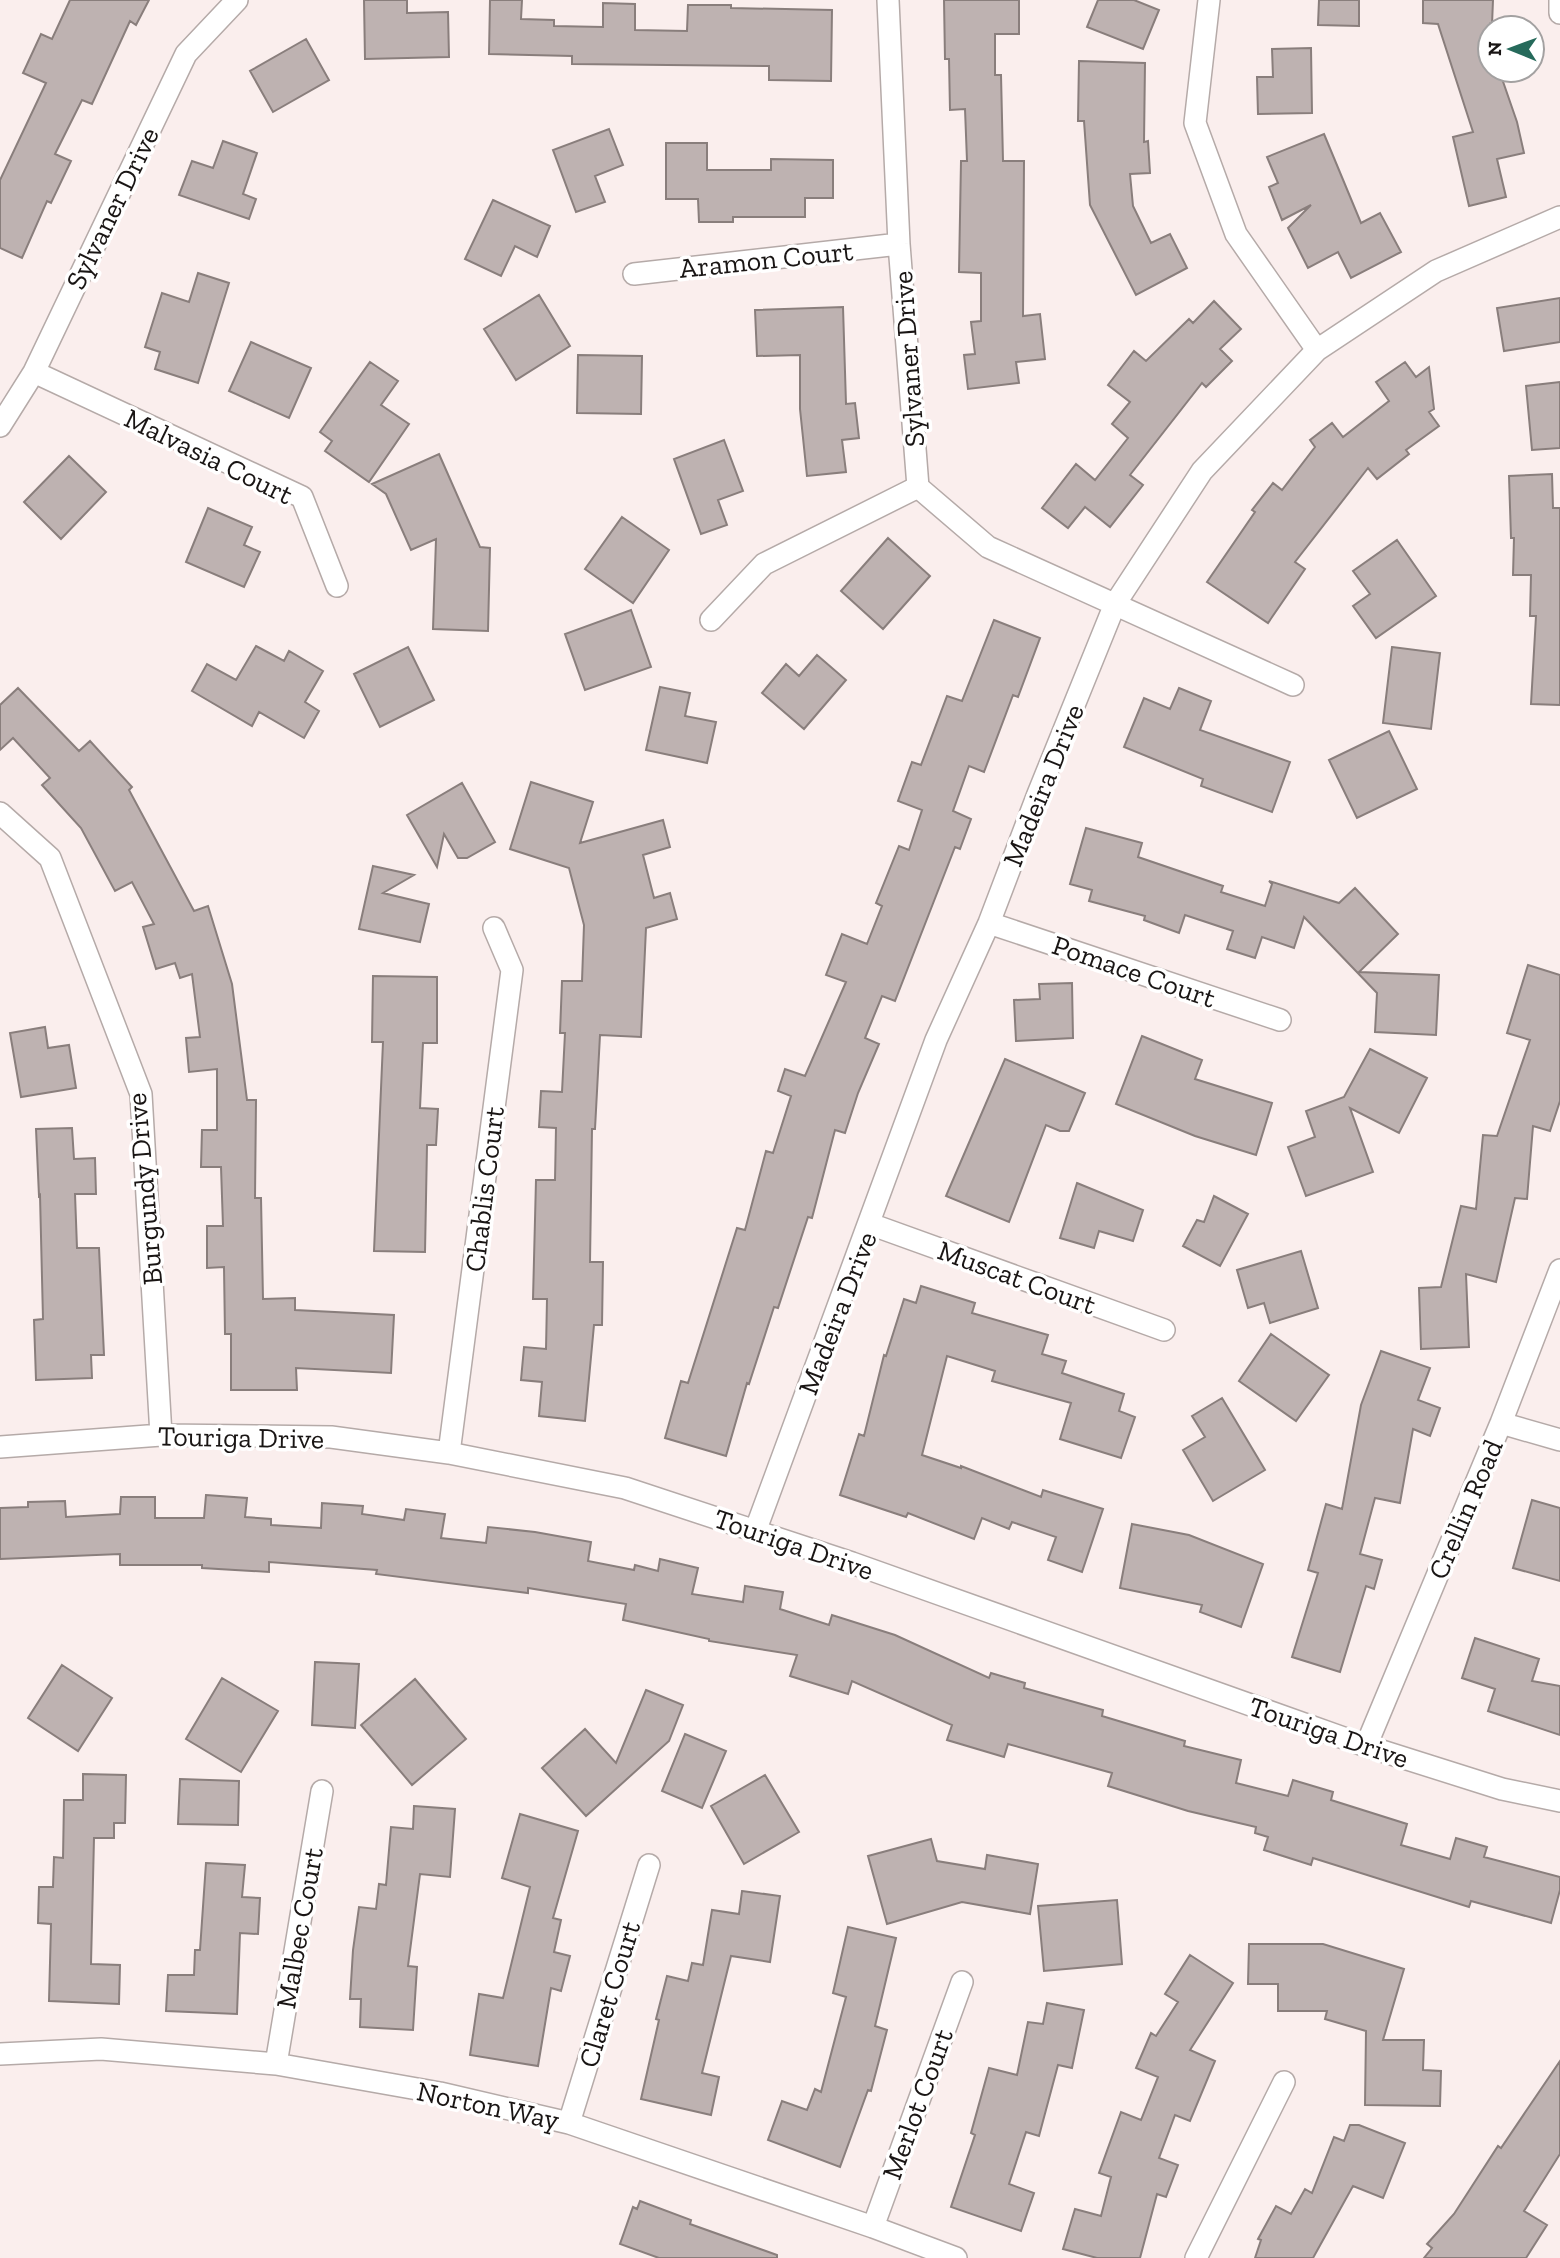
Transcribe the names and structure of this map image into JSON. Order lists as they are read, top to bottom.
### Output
{
  "streets": {
    "street": [
      "Sylvaner Drive",
      "Aramon Court",
      "Malvasia Court",
      "Madeira Drive",
      "Pomace Court",
      "Burgundy Drive",
      "Chablis Court",
      "Muscat Court",
      "Touriga Drive",
      "Crellin Road",
      "Malbec Court",
      "Claret Court",
      "Merlot Court",
      "Norton Way"
    ]
  },
  "crossings": [
    ["Sylvaner Drive", "Aramon Court"],
    ["Sylvaner Drive", "Malvasia Court"],
    ["Sylvaner Drive", "Madeira Drive"],
    ["Madeira Drive", "Pomace Court"],
    ["Madeira Drive", "Muscat Court"],
    ["Madeira Drive", "Touriga Drive"],
    ["Burgundy Drive", "Touriga Drive"],
    ["Chablis Court", "Touriga Drive"],
    ["Touriga Drive", "Crellin Road"],
    ["Malbec Court", "Norton Way"],
    ["Claret Court", "Norton Way"],
    ["Merlot Court", "Norton Way"]
  ],
  "north": "left"
}
